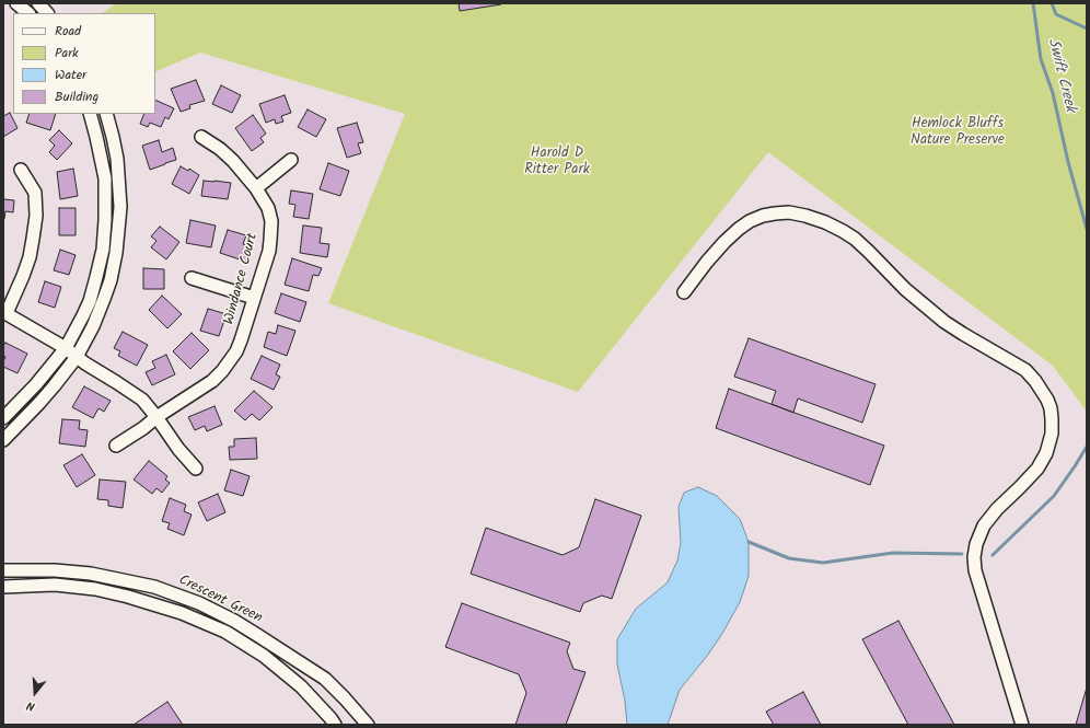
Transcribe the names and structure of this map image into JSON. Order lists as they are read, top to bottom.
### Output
{
  "streets": {
    "street": ["Windance Court", "Crescent Green"]
  },
  "water": ["Swift Creek"],
  "parks": ["Hemlock Bluffs Nature Preserve", "Harold D Ritter Park"],
  "legend": [
    "Road",
    "Park",
    "Water",
    "Building"
  ],
  "north": "bottom"
}
